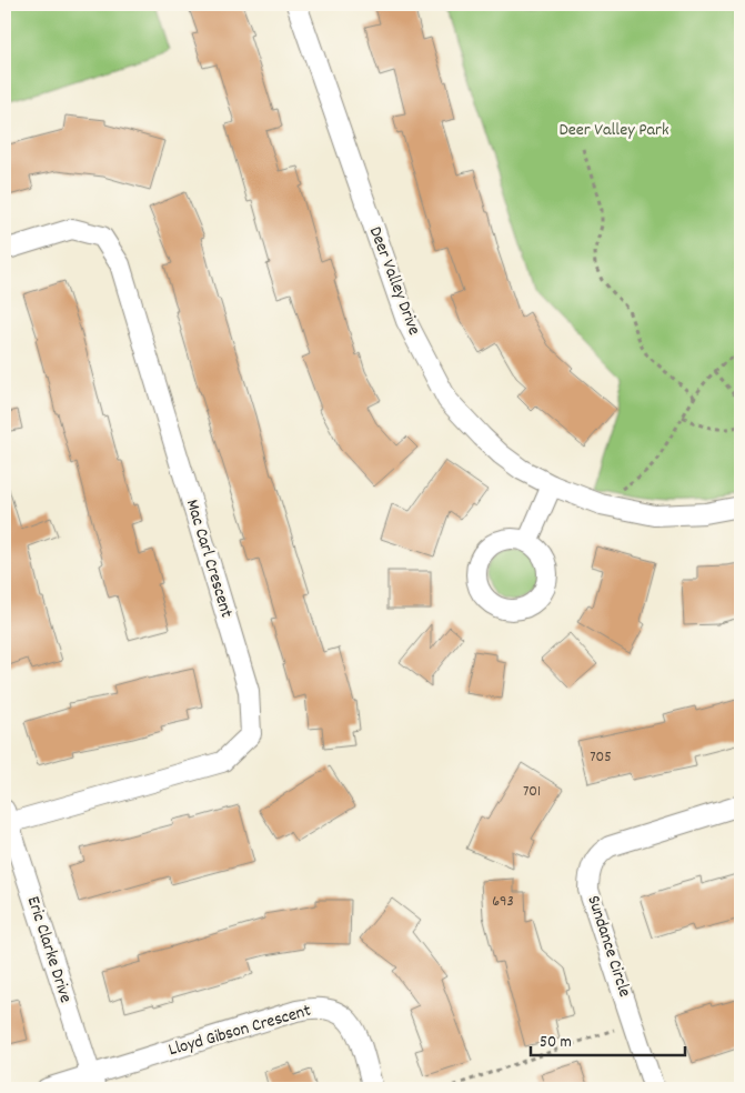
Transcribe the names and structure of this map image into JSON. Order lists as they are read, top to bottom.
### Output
{
  "streets": {
    "street": [
      "Deer Valley Drive",
      "Mac Carl Crescent",
      "Sundance Circle",
      "Eric Clarke Drive",
      "Lloyd Gibson Crescent"
    ]
  },
  "crossings": [
    ["Mac Carl Crescent", "Eric Clarke Drive"],
    ["Eric Clarke Drive", "Lloyd Gibson Crescent"]
  ],
  "parks": ["Deer Valley Park"],
  "house_numbers": ["705", "701", "693"],
  "scale_bar": "50 m"
}
